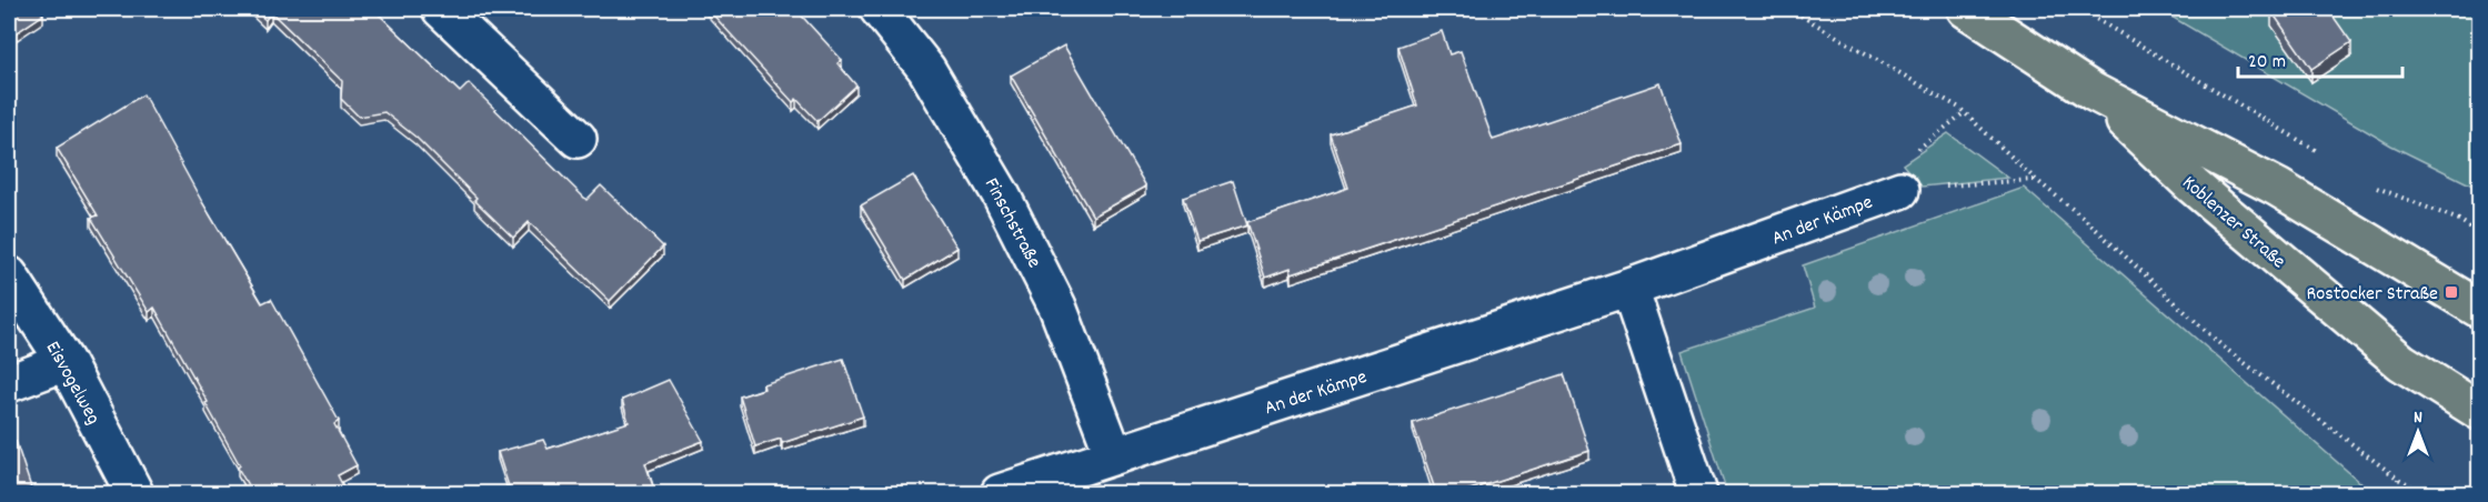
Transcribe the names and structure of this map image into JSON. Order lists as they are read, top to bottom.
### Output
{
  "streets": {
    "main road": ["Koblenzer Straße"],
    "street": ["An der Kämpe", "Finschstraße", "Eisvogelweg"]
  },
  "crossings": [
    ["An der Kämpe", "Finschstraße"]
  ],
  "places": {
    "transit": ["Rostocker Straße"]
  },
  "scale_bar": "20 m",
  "north": "top"
}
